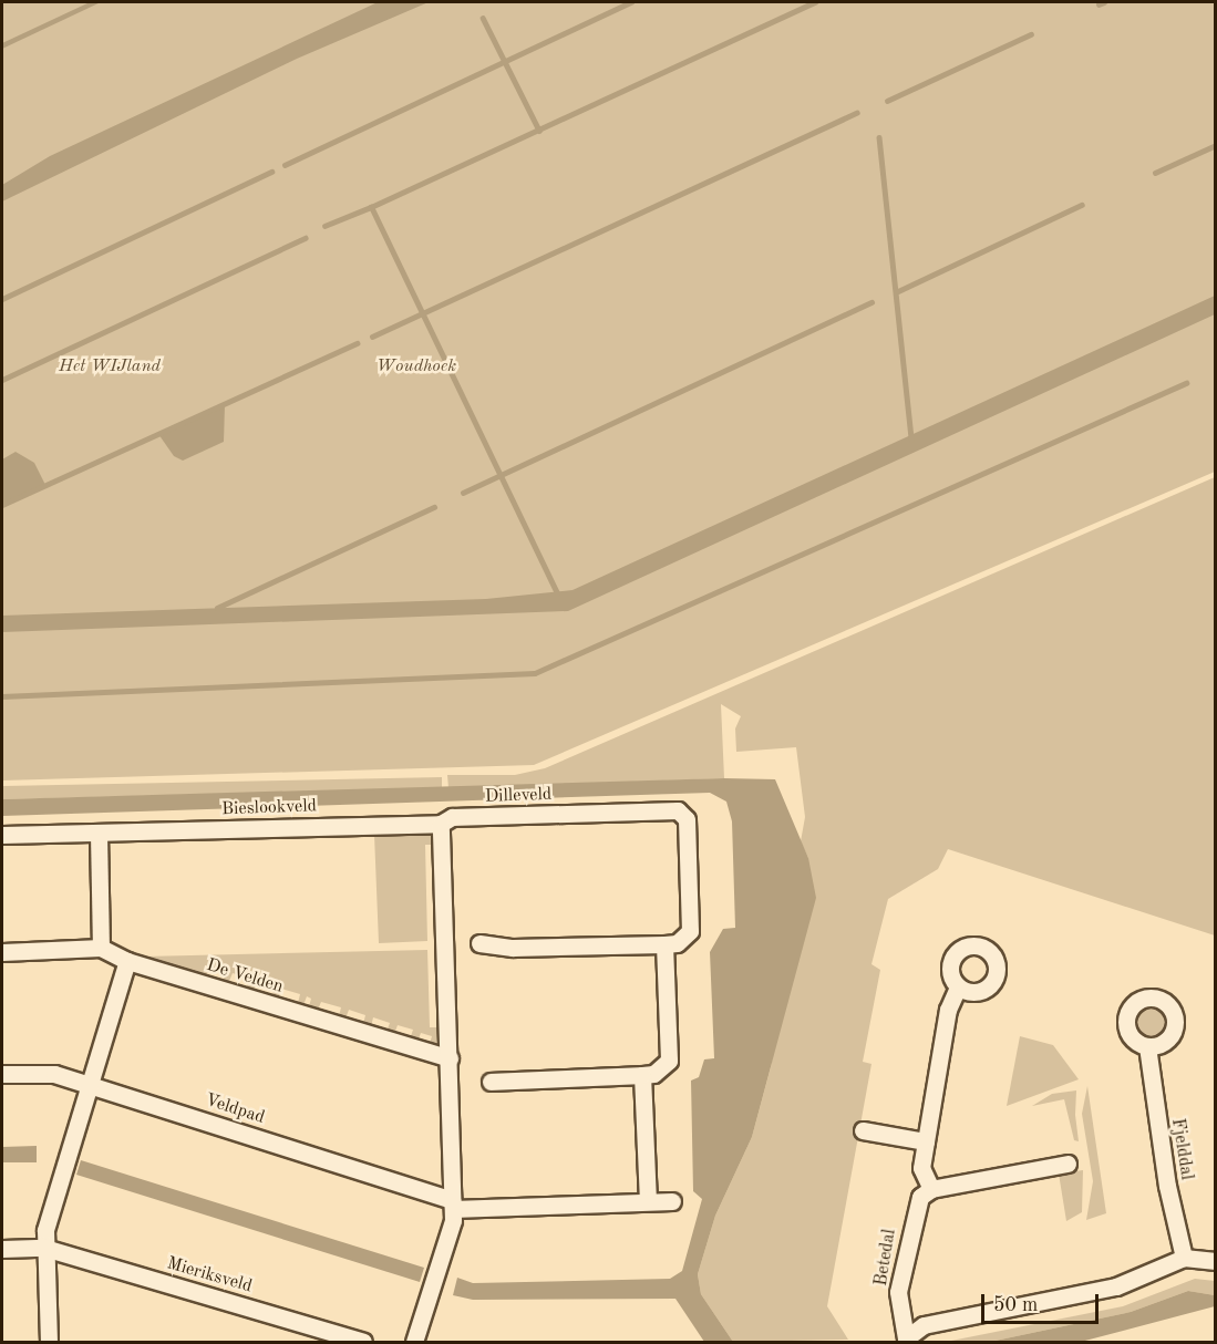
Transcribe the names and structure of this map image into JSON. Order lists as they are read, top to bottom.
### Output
{
  "streets": {
    "street": [
      "Dilleveld",
      "Bieslookveld",
      "De Velden",
      "Veldpad",
      "Fjelddal",
      "Betedal",
      "Mieriksveld"
    ]
  },
  "crossings": [
    ["Dilleveld", "Bieslookveld"]
  ],
  "parks": ["Het WIJland", "Woudhoek"],
  "scale_bar": "50 m"
}
